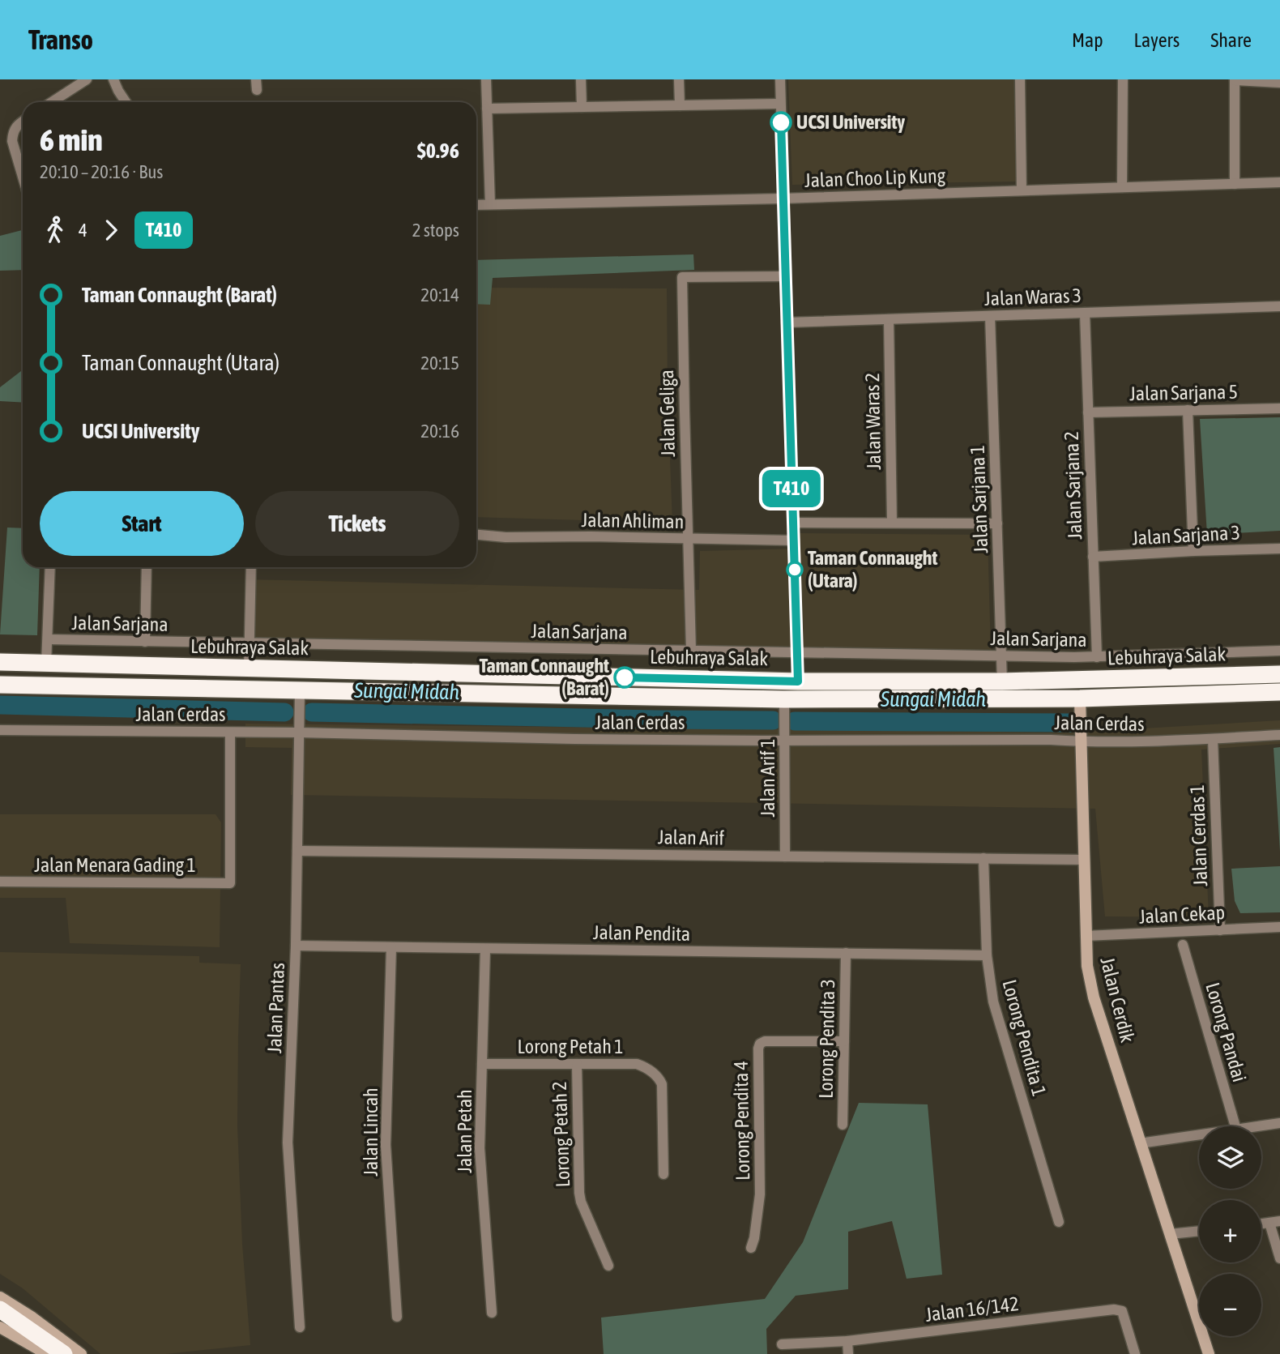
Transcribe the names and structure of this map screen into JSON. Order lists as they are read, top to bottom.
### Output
{
  "streets": {
    "highway": ["Lebuhraya Salak"],
    "street": [
      "Jalan Choo Lip Kung",
      "Jalan Waras 3",
      "Jalan Sarjana 5",
      "Jalan Geliga",
      "Jalan Waras 2",
      "Jalan Sarjana 2",
      "Jalan Sarjana 1",
      "Jalan Ahliman",
      "Jalan Sarjana 3",
      "Jalan Sarjana",
      "Jalan Cerdas",
      "Jalan Arif 1",
      "Jalan Cerdas 1",
      "Jalan Arif",
      "Jalan Menara Gading 1",
      "Jalan Cekap",
      "Jalan Pendita",
      "Jalan Cerdik",
      "Jalan Pantas",
      "Lorong Pandai",
      "Lorong Pendita 1",
      "Lorong Pendita 3",
      "Lorong Petah 1",
      "Lorong Pendita 4",
      "Jalan Petah",
      "Jalan Lincah",
      "Lorong Petah 2",
      "Jalan 16/142"
    ]
  },
  "crossings": [
    ["Jalan Waras 3", "Jalan Waras 2"],
    ["Jalan Waras 3", "Jalan Sarjana 2"],
    ["Jalan Waras 3", "Jalan Sarjana 1"],
    ["Jalan Sarjana 5", "Jalan Sarjana 2"],
    ["Jalan Geliga", "Jalan Ahliman"],
    ["Jalan Geliga", "Jalan Sarjana"],
    ["Jalan Sarjana 2", "Jalan Sarjana 3"],
    ["Jalan Sarjana 2", "Jalan Sarjana"],
    ["Jalan Sarjana 1", "Jalan Sarjana"],
    ["Jalan Sarjana 1", "Lebuhraya Salak"],
    ["Lebuhraya Salak", "Jalan Arif 1"],
    ["Lebuhraya Salak", "Jalan Cerdik"],
    ["Lebuhraya Salak", "Jalan Pantas"],
    ["Jalan Cerdas", "Jalan Arif 1"],
    ["Jalan Cerdas", "Jalan Cerdas 1"],
    ["Jalan Cerdas", "Jalan Menara Gading 1"],
    ["Jalan Cerdas", "Jalan Cerdik"],
    ["Jalan Cerdas", "Jalan Pantas"],
    ["Jalan Arif 1", "Jalan Arif"],
    ["Jalan Cerdas 1", "Jalan Cekap"],
    ["Jalan Arif", "Jalan Cerdik"],
    ["Jalan Arif", "Jalan Pantas"],
    ["Jalan Arif", "Lorong Pendita 1"],
    ["Jalan Cekap", "Jalan Cerdik"],
    ["Jalan Pendita", "Jalan Pantas"],
    ["Jalan Pendita", "Lorong Pendita 1"],
    ["Jalan Pendita", "Lorong Pendita 3"],
    ["Jalan Pendita", "Jalan Petah"],
    ["Jalan Pendita", "Jalan Lincah"],
    ["Lorong Pendita 3", "Lorong Pendita 4"],
    ["Lorong Petah 1", "Jalan Petah"],
    ["Lorong Petah 1", "Lorong Petah 2"]
  ],
  "water": ["Sungai Midah"],
  "places": ["UCSI University", "Taman Connaught (Utara)", "Taman Connaught (Barat)"],
  "lines": ["bus line T410"],
  "page": {
    "header": "Transo",
    "nav": ["Map", "Layers", "Share"],
    "on_map": "T410",
    "heading": ["6 min", "20:10 – 20:16 · Bus", "$0.96"],
    "legs": ["4", "T410", "2 stops"],
    "list": [
      {
        "name": "Taman Connaught (Barat)",
        "value": "20:14"
      },
      {
        "name": "Taman Connaught (Utara)",
        "value": "20:15"
      },
      {
        "name": "UCSI University",
        "value": "20:16"
      }
    ],
    "buttons": ["Start", "Tickets"],
    "map_buttons": ["+", "−"]
  }
}
